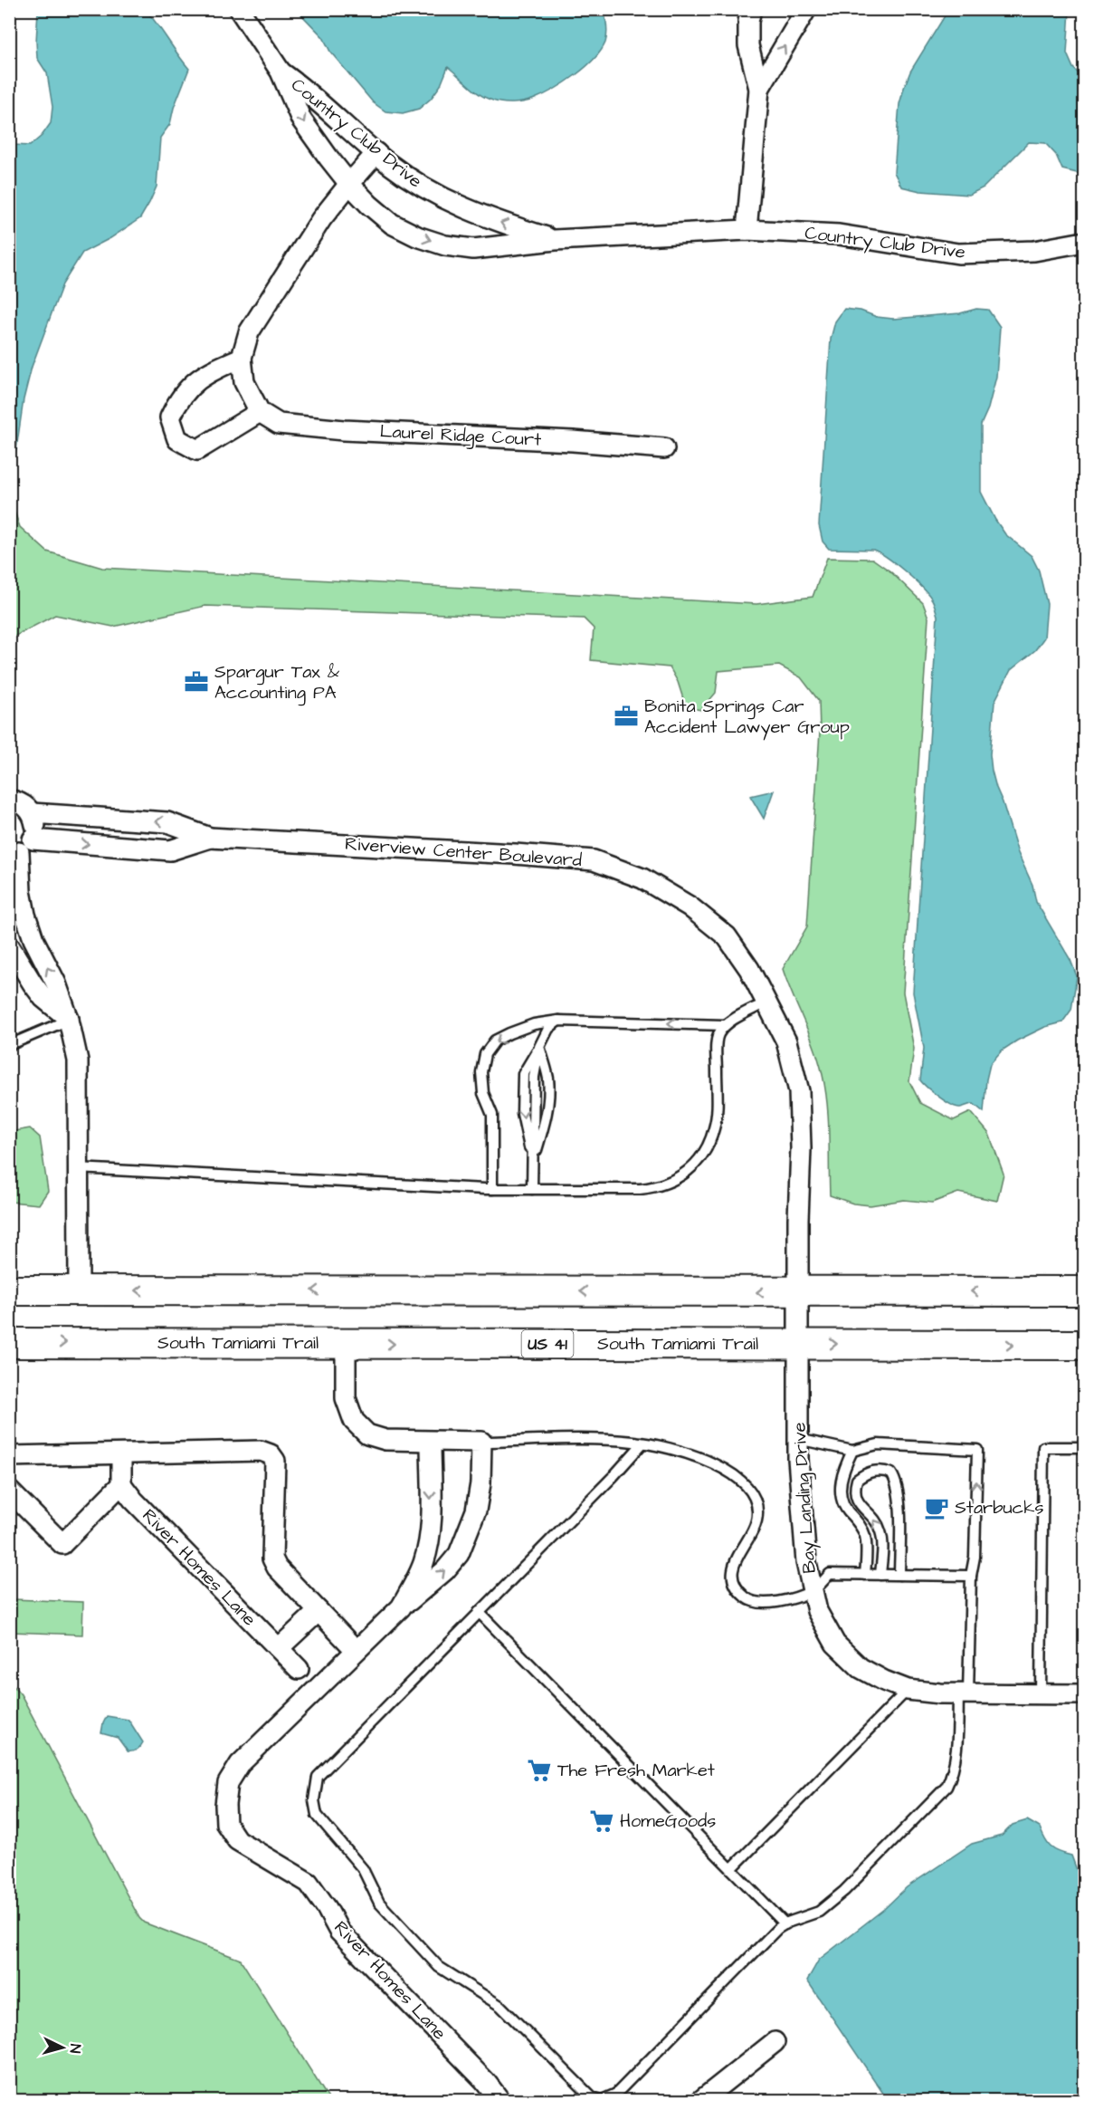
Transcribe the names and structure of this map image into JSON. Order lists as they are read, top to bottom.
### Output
{
  "streets": {
    "main road": ["South Tamiami Trail", "US 41"],
    "street": [
      "Country Club Drive",
      "Laurel Ridge Court",
      "Riverview Center Boulevard",
      "Bay Landing Drive",
      "River Homes Lane"
    ]
  },
  "crossings": [
    ["Riverview Center Boulevard", "South Tamiami Trail"],
    ["Riverview Center Boulevard", "Bay Landing Drive"],
    ["South Tamiami Trail", "Bay Landing Drive"]
  ],
  "places": {
    "office": ["Spargur Tax & Accounting PA", "Bonita Springs Car Accident Lawyer Group"],
    "cafe": ["Starbucks"],
    "supermarket": ["The Fresh Market", "HomeGoods"]
  },
  "north": "right"
}
